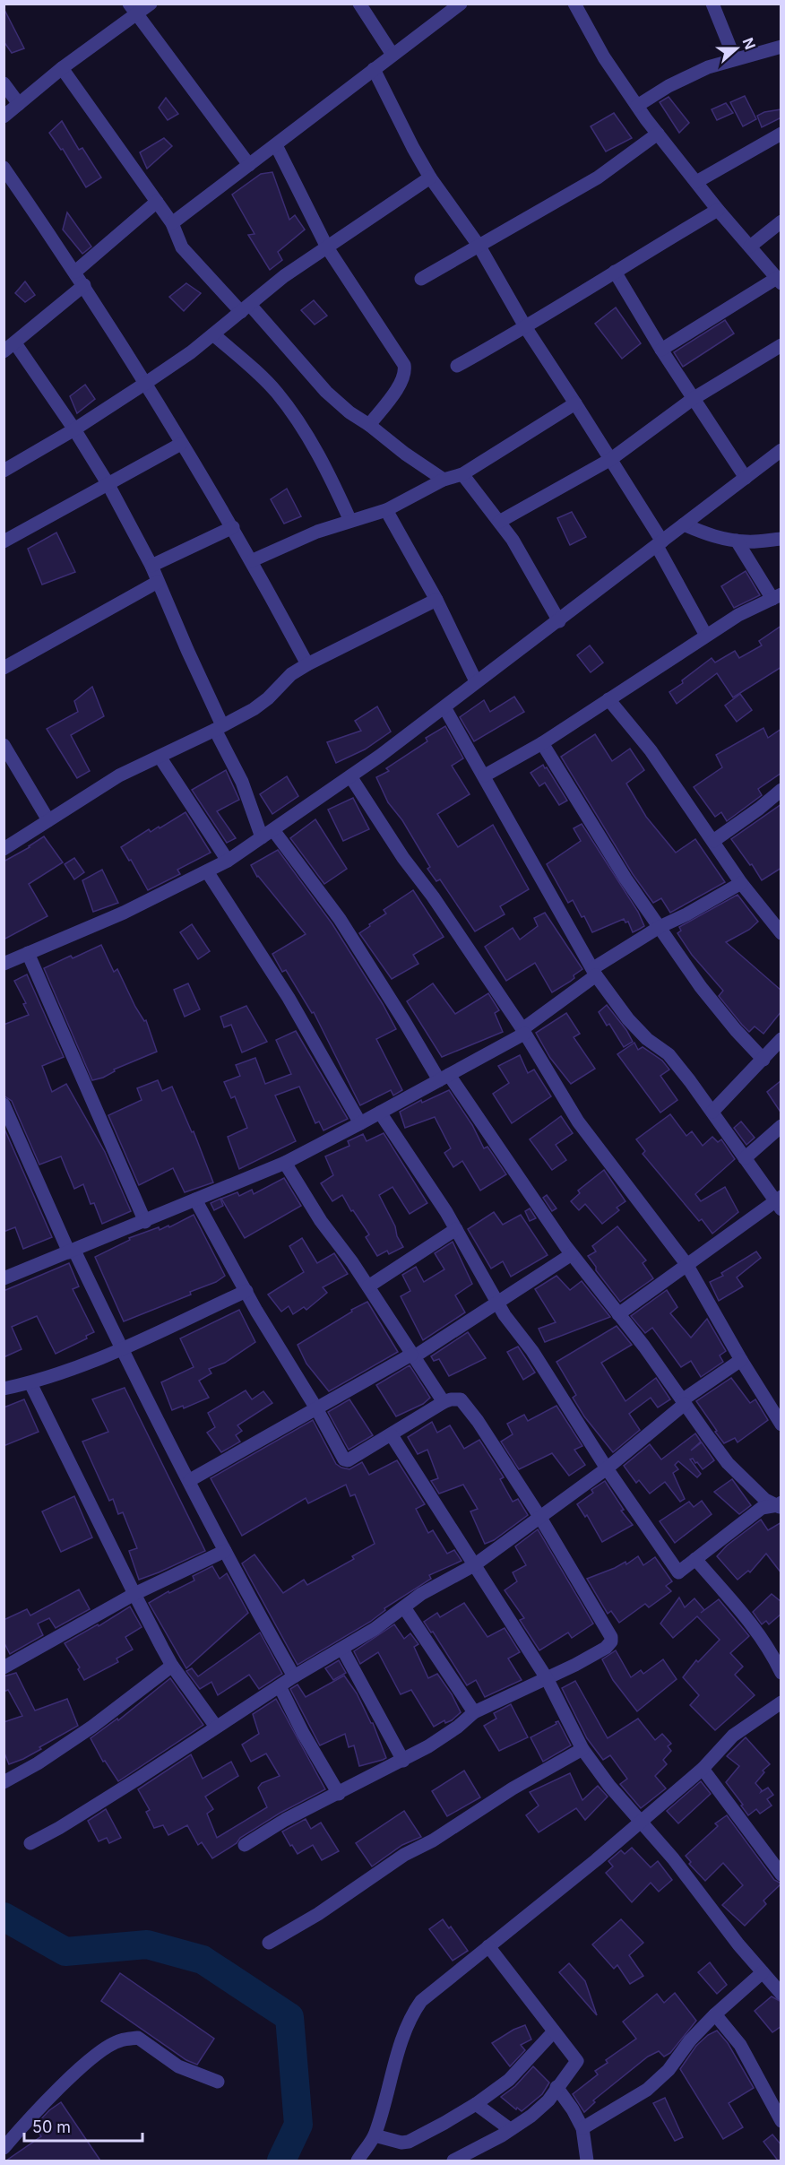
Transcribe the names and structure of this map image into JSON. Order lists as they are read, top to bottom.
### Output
{
  "scale_bar": "50 m",
  "north": "right"
}
